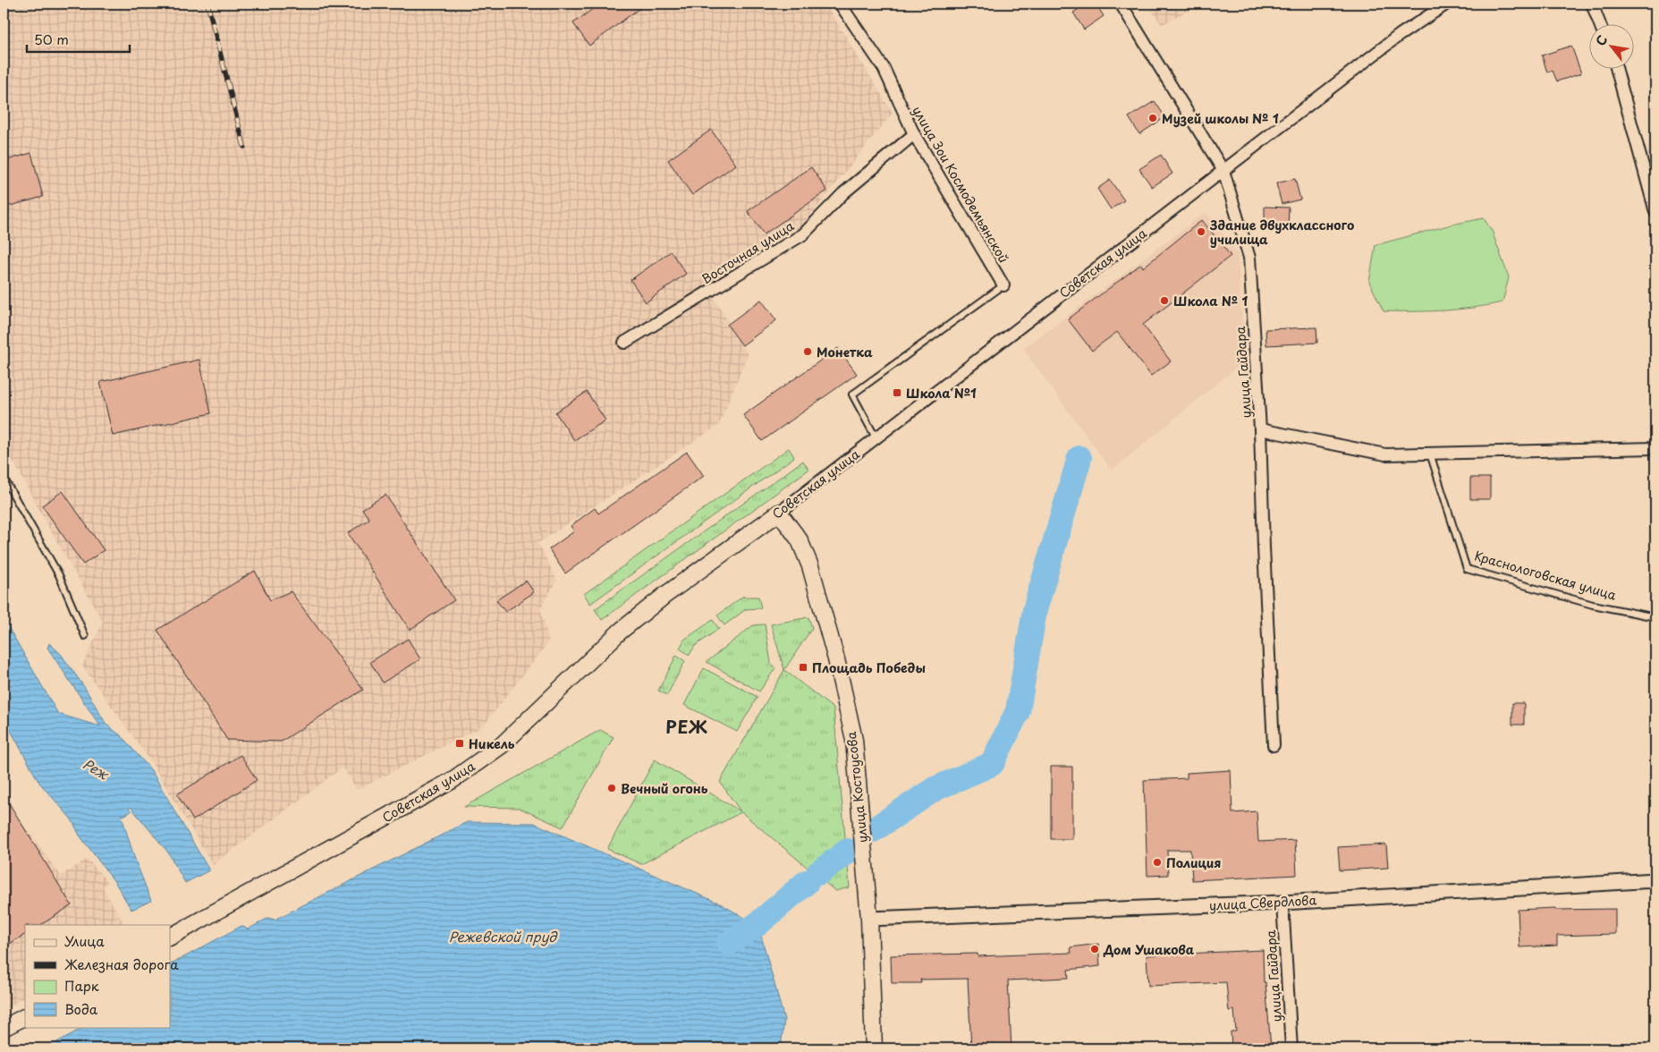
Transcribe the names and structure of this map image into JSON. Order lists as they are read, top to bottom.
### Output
{
  "streets": {
    "main road": ["Советская улица", "улица Костоусова"],
    "street": [
      "улица Зои Космодемьянской",
      "Восточная улица",
      "улица Гайдара",
      "улица Свердлова"
    ],
    "lane": ["Краснологовская улица"]
  },
  "crossings": [
    ["улица Зои Космодемьянской", "Восточная улица"],
    ["Советская улица", "улица Гайдара"],
    ["Советская улица", "улица Костоусова"],
    ["улица Гайдара", "улица Свердлова"],
    ["улица Костоусова", "улица Свердлова"]
  ],
  "districts": ["РЕЖ"],
  "water": ["Реж", "Режевской пруд"],
  "places": {
    "other": [
      "Музей школы № 1",
      "Здание двухклассного училища",
      "Школа № 1",
      "Монетка",
      "Вечный огонь",
      "Полиция",
      "Дом Ушакова"
    ],
    "transit": ["Школа №1", "Площадь Победы", "Никель"]
  },
  "legend": [
    "Улица",
    "Железная дорога",
    "Парк",
    "Вода"
  ],
  "scale_bar": "50 m",
  "north": "top left"
}
